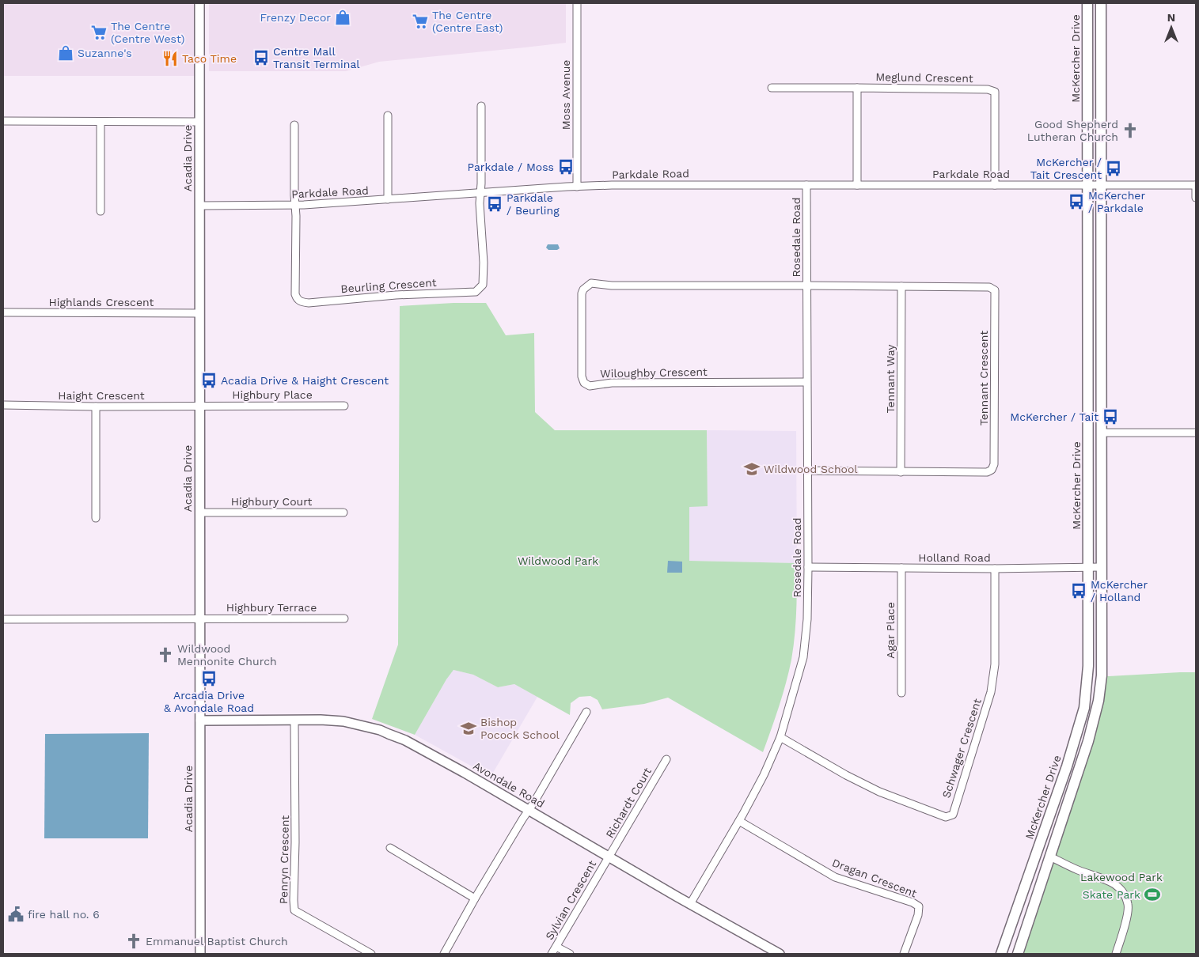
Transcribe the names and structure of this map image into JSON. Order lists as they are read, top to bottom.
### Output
{
  "streets": {
    "main road": ["McKercher Drive"],
    "street": [
      "Meglund Crescent",
      "Moss Avenue",
      "Acadia Drive",
      "Parkdale Road",
      "Rosedale Road",
      "Beurling Crescent",
      "Highlands Crescent",
      "Wiloughby Crescent",
      "Tennant Crescent",
      "Tennant Way",
      "Highbury Place",
      "Haight Crescent",
      "Highbury Court",
      "Holland Road",
      "Highbury Terrace",
      "Agar Place",
      "Schwager Crescent",
      "Avondale Road",
      "Richardt Court",
      "Penryn Crescent",
      "Dragan Crescent",
      "Sylvian Crescent"
    ]
  },
  "crossings": [
    ["McKercher Drive", "Parkdale Road"],
    ["McKercher Drive", "Holland Road"],
    ["Meglund Crescent", "Parkdale Road"],
    ["Moss Avenue", "Parkdale Road"],
    ["Acadia Drive", "Parkdale Road"],
    ["Acadia Drive", "Highlands Crescent"],
    ["Acadia Drive", "Highbury Place"],
    ["Acadia Drive", "Haight Crescent"],
    ["Acadia Drive", "Highbury Court"],
    ["Acadia Drive", "Highbury Terrace"],
    ["Acadia Drive", "Avondale Road"],
    ["Parkdale Road", "Rosedale Road"],
    ["Parkdale Road", "Beurling Crescent"],
    ["Rosedale Road", "Wiloughby Crescent"],
    ["Rosedale Road", "Tennant Crescent"],
    ["Rosedale Road", "Holland Road"],
    ["Rosedale Road", "Schwager Crescent"],
    ["Rosedale Road", "Avondale Road"],
    ["Rosedale Road", "Dragan Crescent"],
    ["Wiloughby Crescent", "Tennant Crescent"],
    ["Tennant Crescent", "Tennant Way"],
    ["Highbury Place", "Haight Crescent"],
    ["Holland Road", "Agar Place"],
    ["Holland Road", "Schwager Crescent"],
    ["Avondale Road", "Richardt Court"],
    ["Avondale Road", "Penryn Crescent"],
    ["Avondale Road", "Sylvian Crescent"],
    ["Richardt Court", "Sylvian Crescent"]
  ],
  "parks": ["Wildwood Park", "Lakewood Park"],
  "places": {
    "shop": ["Frenzy Decor", "Suzanne's"],
    "supermarket": ["The Centre (Centre East)", "The Centre (Centre West)"],
    "bus stop": [
      "Centre Mall Transit Terminal",
      "Parkdale / Moss",
      "McKercher / Tait Crescent",
      "McKercher / Parkdale",
      "Parkdale / Beurling",
      "Acadia Drive & Haight Crescent",
      "McKercher / Tait",
      "McKercher / Holland",
      "Arcadia Drive & Avondale Road"
    ],
    "restaurant": ["Taco Time"],
    "church": ["Good Shepherd Lutheran Church", "Wildwood Mennonite Church", "Emmanuel Baptist Church"],
    "school or university": ["Wildwood School", "Bishop Pocock School"],
    "sports": ["Skate Park"],
    "public building": ["fire hall no. 6"]
  },
  "north": "top"
}
